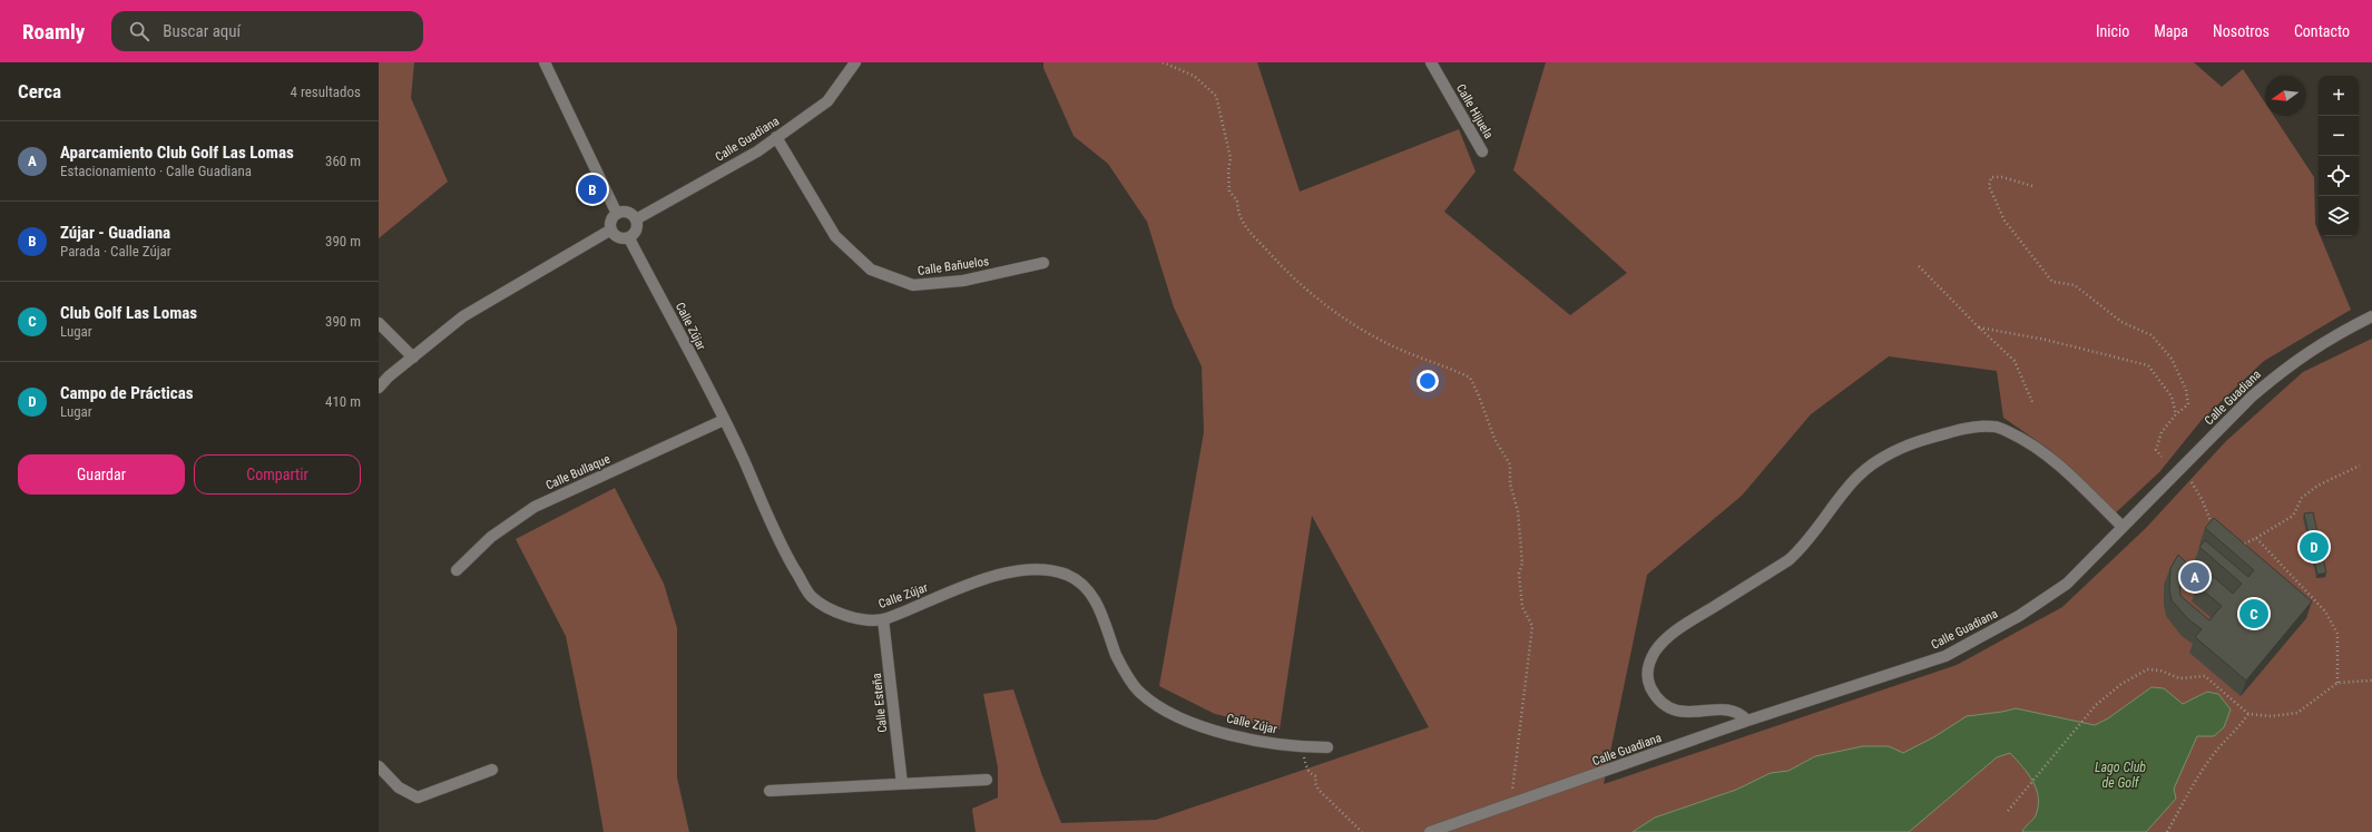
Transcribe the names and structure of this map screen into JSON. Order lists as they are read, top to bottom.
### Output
{
  "streets": {
    "street": [
      "Calle Hijuela",
      "Calle Guadiana",
      "Calle Bañuelos",
      "Calle Zújar",
      "Calle Bullaque",
      "Calle Esteña"
    ]
  },
  "crossings": [
    ["Calle Guadiana", "Calle Bañuelos"],
    ["Calle Guadiana", "Calle Zújar"],
    ["Calle Zújar", "Calle Bullaque"],
    ["Calle Zújar", "Calle Esteña"]
  ],
  "water": ["Lago Club de Golf"],
  "north": "left",
  "page": {
    "header": "Roamly",
    "search": "Buscar aquí",
    "nav": [
      "Inicio",
      "Mapa",
      "Nosotros",
      "Contacto"
    ],
    "heading": ["Cerca", "4 resultados"],
    "map_buttons": ["+", "−"],
    "list": [
      {
        "mark": "A",
        "name": "Aparcamiento Club Golf Las Lomas",
        "note": "Estacionamiento · Calle Guadiana",
        "value": "360 m"
      },
      {
        "mark": "B",
        "name": "Zújar - Guadiana",
        "note": "Parada · Calle Zújar",
        "value": "390 m"
      },
      {
        "mark": "C",
        "name": "Club Golf Las Lomas",
        "note": "Lugar",
        "value": "390 m"
      },
      {
        "mark": "D",
        "name": "Campo de Prácticas",
        "note": "Lugar",
        "value": "410 m"
      }
    ],
    "pins": [
      "B",
      "D",
      "A",
      "C"
    ],
    "buttons": ["Guardar", "Compartir"]
  }
}
